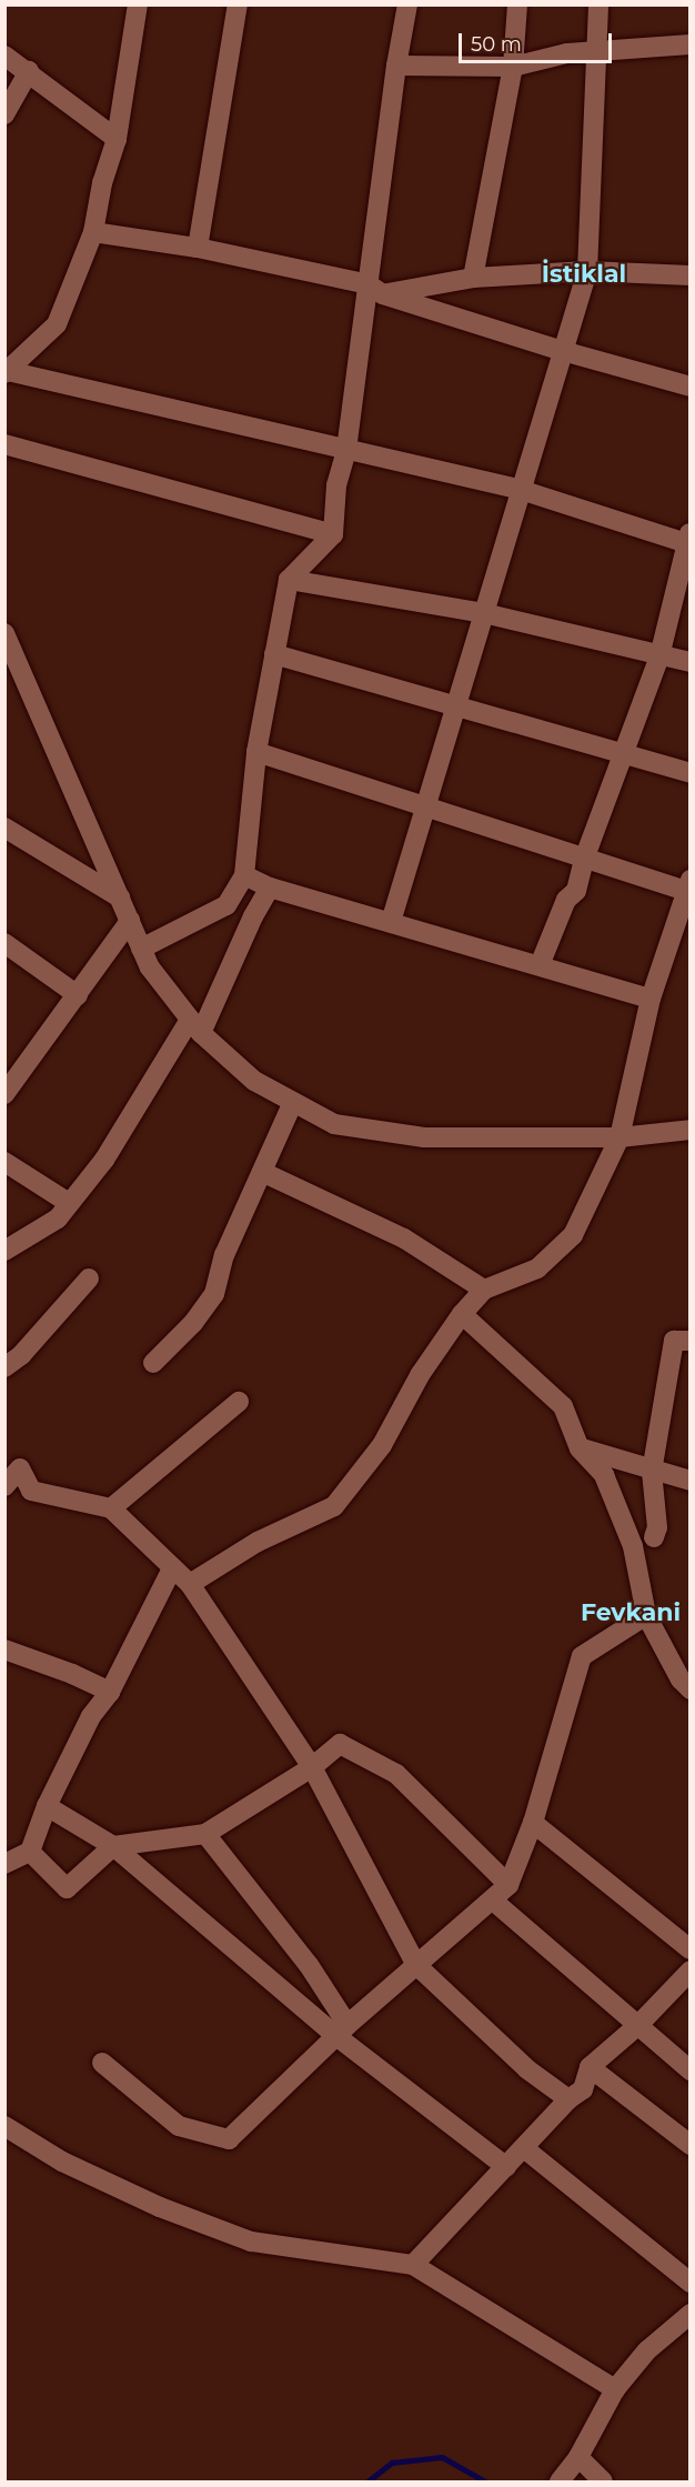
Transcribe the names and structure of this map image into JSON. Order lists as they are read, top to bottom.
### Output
{
  "districts": ["İstiklal", "Fevkani"],
  "scale_bar": "50 m"
}
